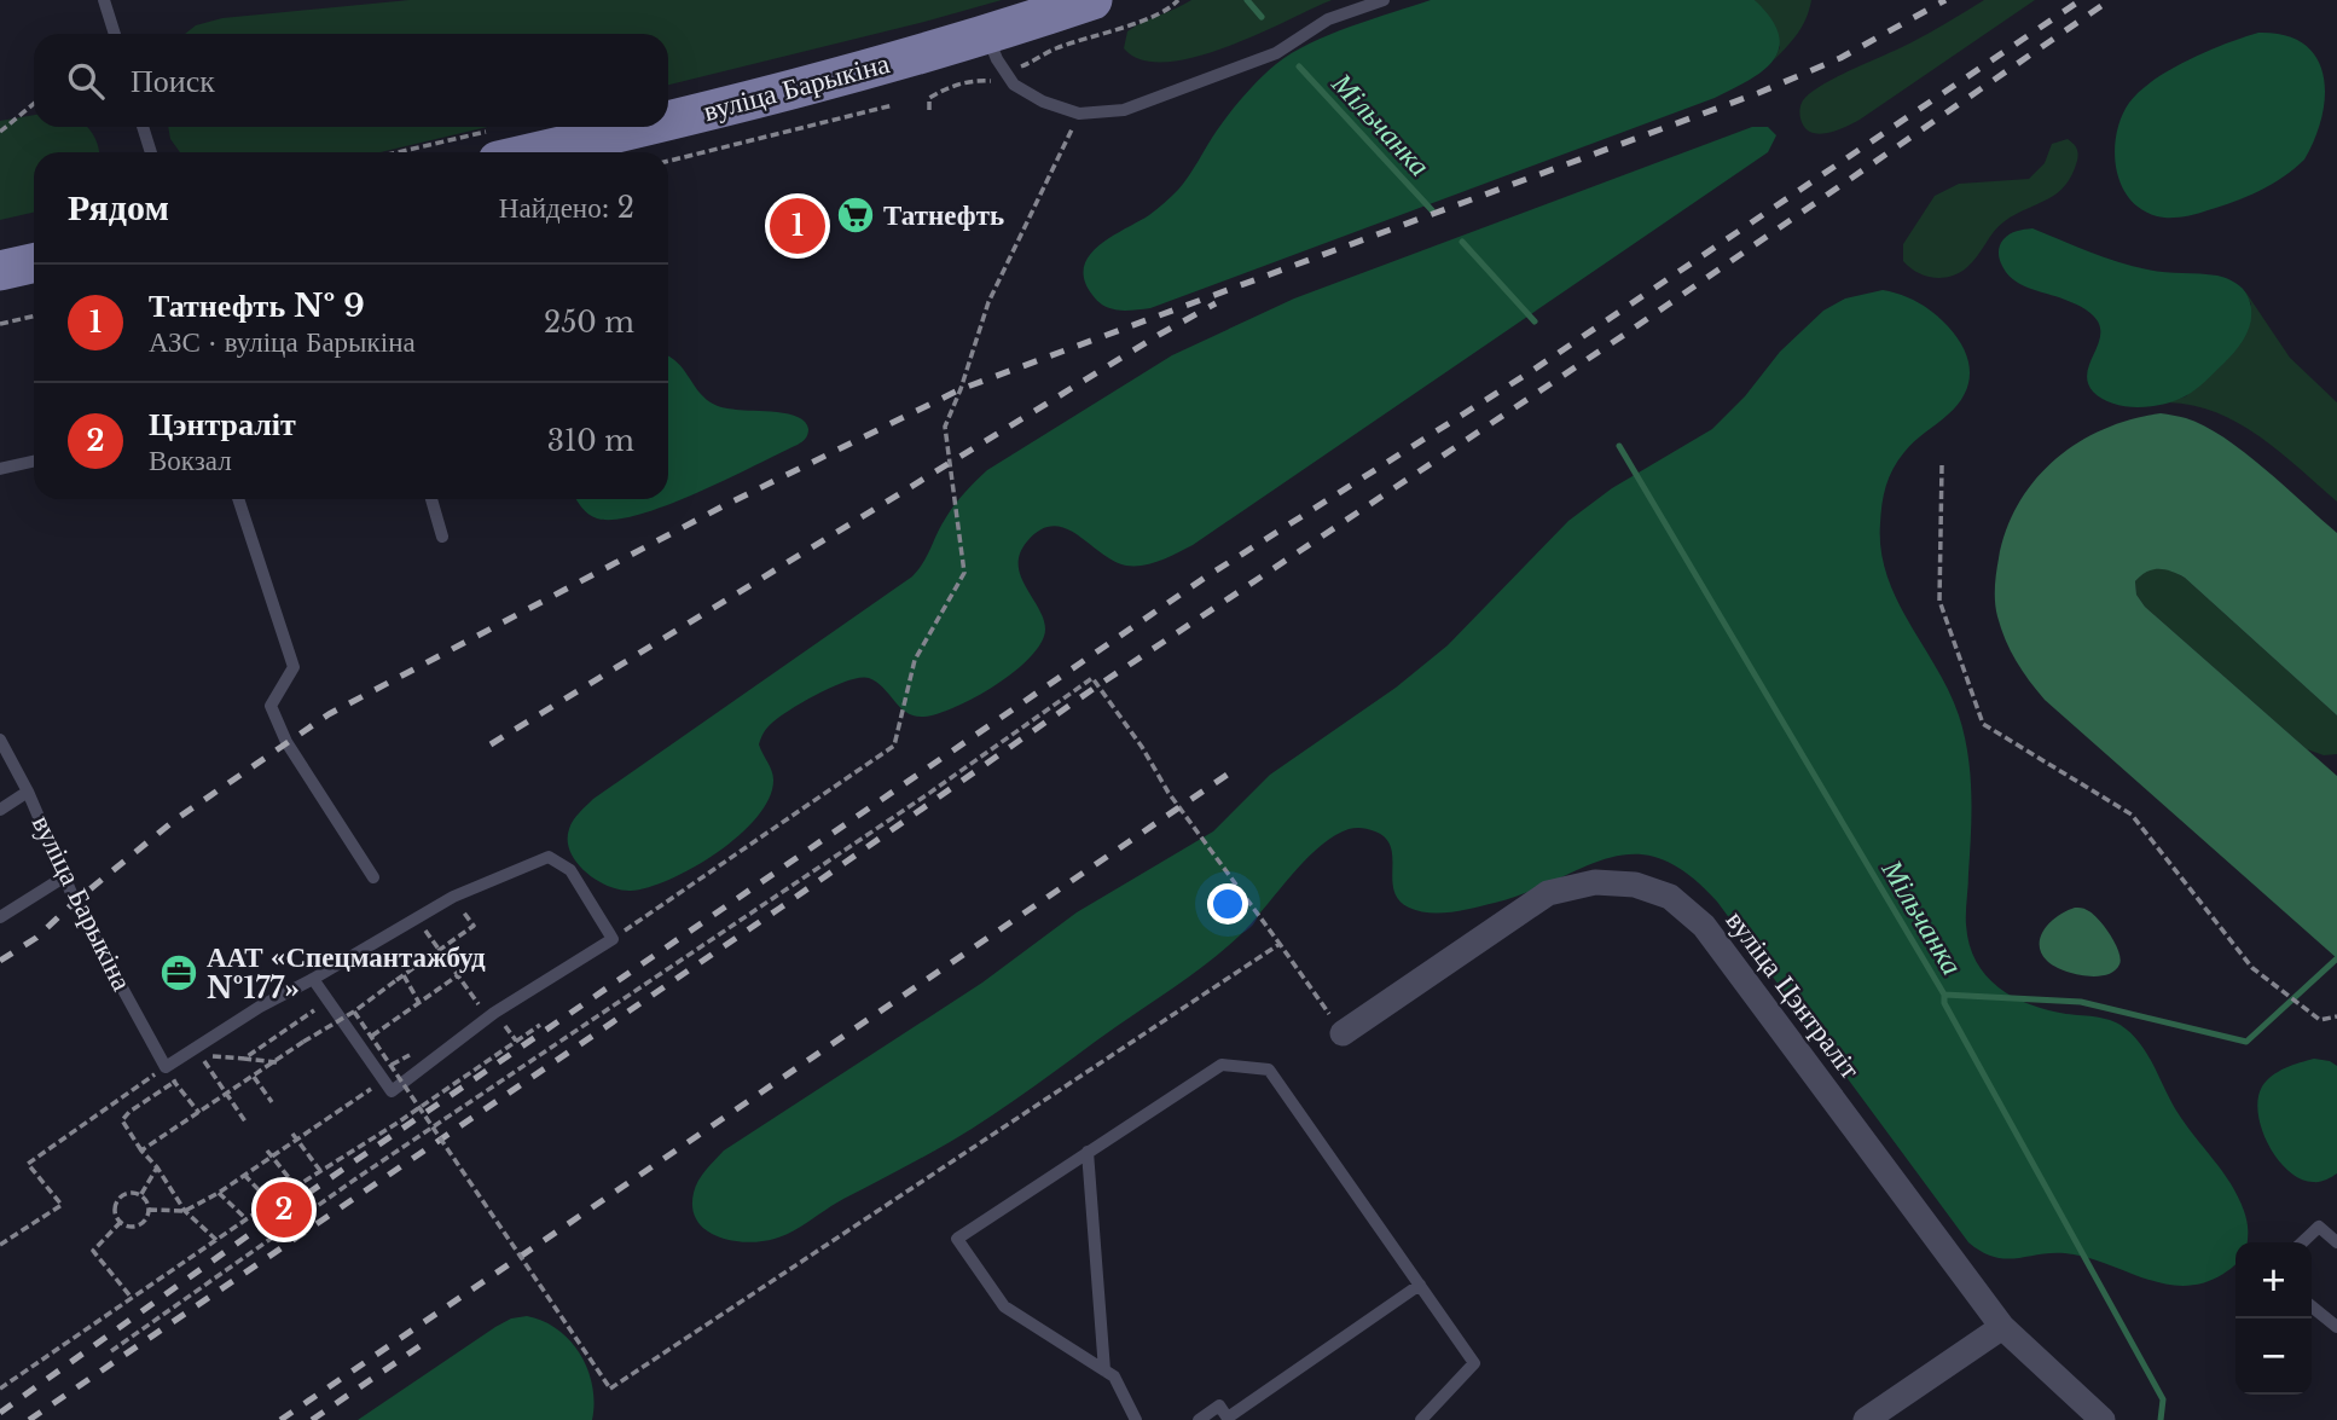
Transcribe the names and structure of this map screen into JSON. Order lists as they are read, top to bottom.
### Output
{
  "streets": {
    "main road": ["вуліца Барыкіна"],
    "street": ["вуліца Цэнтраліт"]
  },
  "water": ["Мільчанка"],
  "places": {
    "supermarket": ["Татнефть"],
    "office": ["ААТ «Спецмантажбуд №177»"]
  },
  "page": {
    "search": "Поиск",
    "heading": ["Рядом", "Найдено: 2"],
    "pins": ["1", "2"],
    "list": [
      {
        "mark": "1",
        "name": "Татнефть № 9",
        "note": "АЗС · вуліца Барыкіна",
        "value": "250 m"
      },
      {
        "mark": "2",
        "name": "Цэнтраліт",
        "note": "Вокзал",
        "value": "310 m"
      }
    ],
    "map_buttons": ["+", "−"]
  }
}
